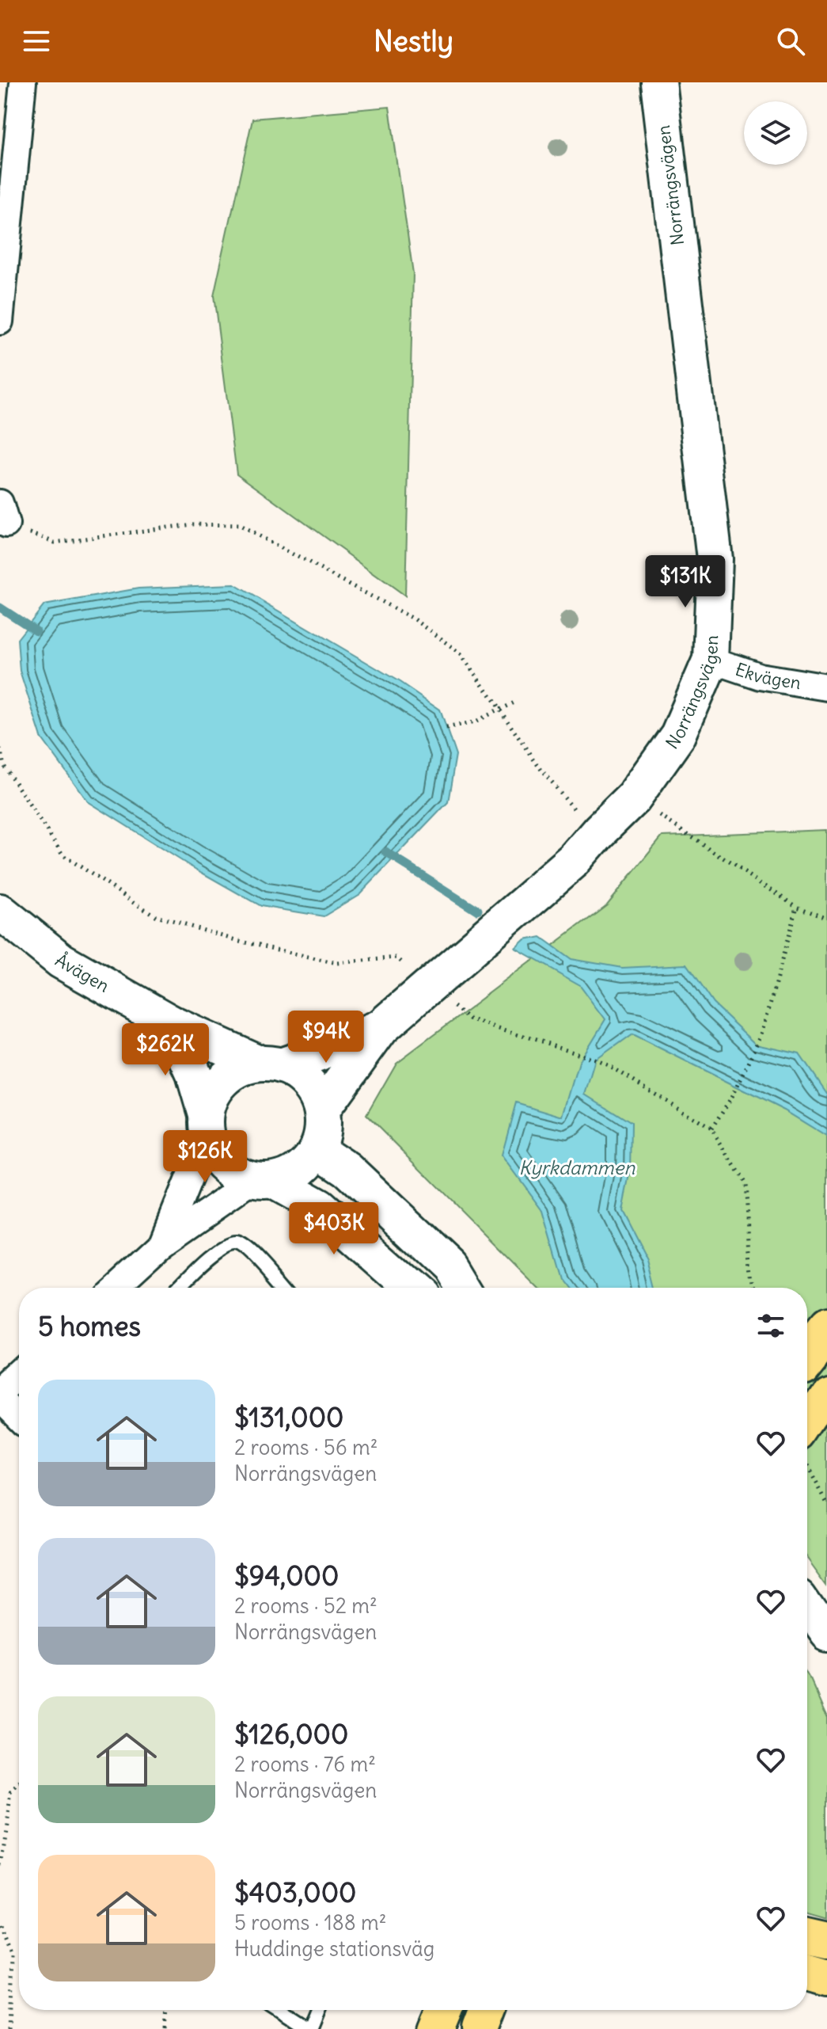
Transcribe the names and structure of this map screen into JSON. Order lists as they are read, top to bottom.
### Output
{
  "streets": {
    "street": ["Norrängsvägen", "Ekvägen", "Åvägen"]
  },
  "crossings": [
    ["Norrängsvägen", "Ekvägen"],
    ["Norrängsvägen", "Åvägen"]
  ],
  "water": ["Kyrkdammen"],
  "page": {
    "header": "Nestly",
    "price": [
      "$131K",
      "$94K",
      "$262K",
      "$126K",
      "$403K"
    ],
    "heading": "5 homes",
    "list": [
      {
        "name": "$131,000",
        "note": "2 rooms · 56 m² · Norrängsvägen"
      },
      {
        "name": "$94,000",
        "note": "2 rooms · 52 m² · Norrängsvägen"
      },
      {
        "name": "$126,000",
        "note": "2 rooms · 76 m² · Norrängsvägen"
      },
      {
        "name": "$403,000",
        "note": "5 rooms · 188 m² · Huddinge stationsväg"
      }
    ]
  }
}
